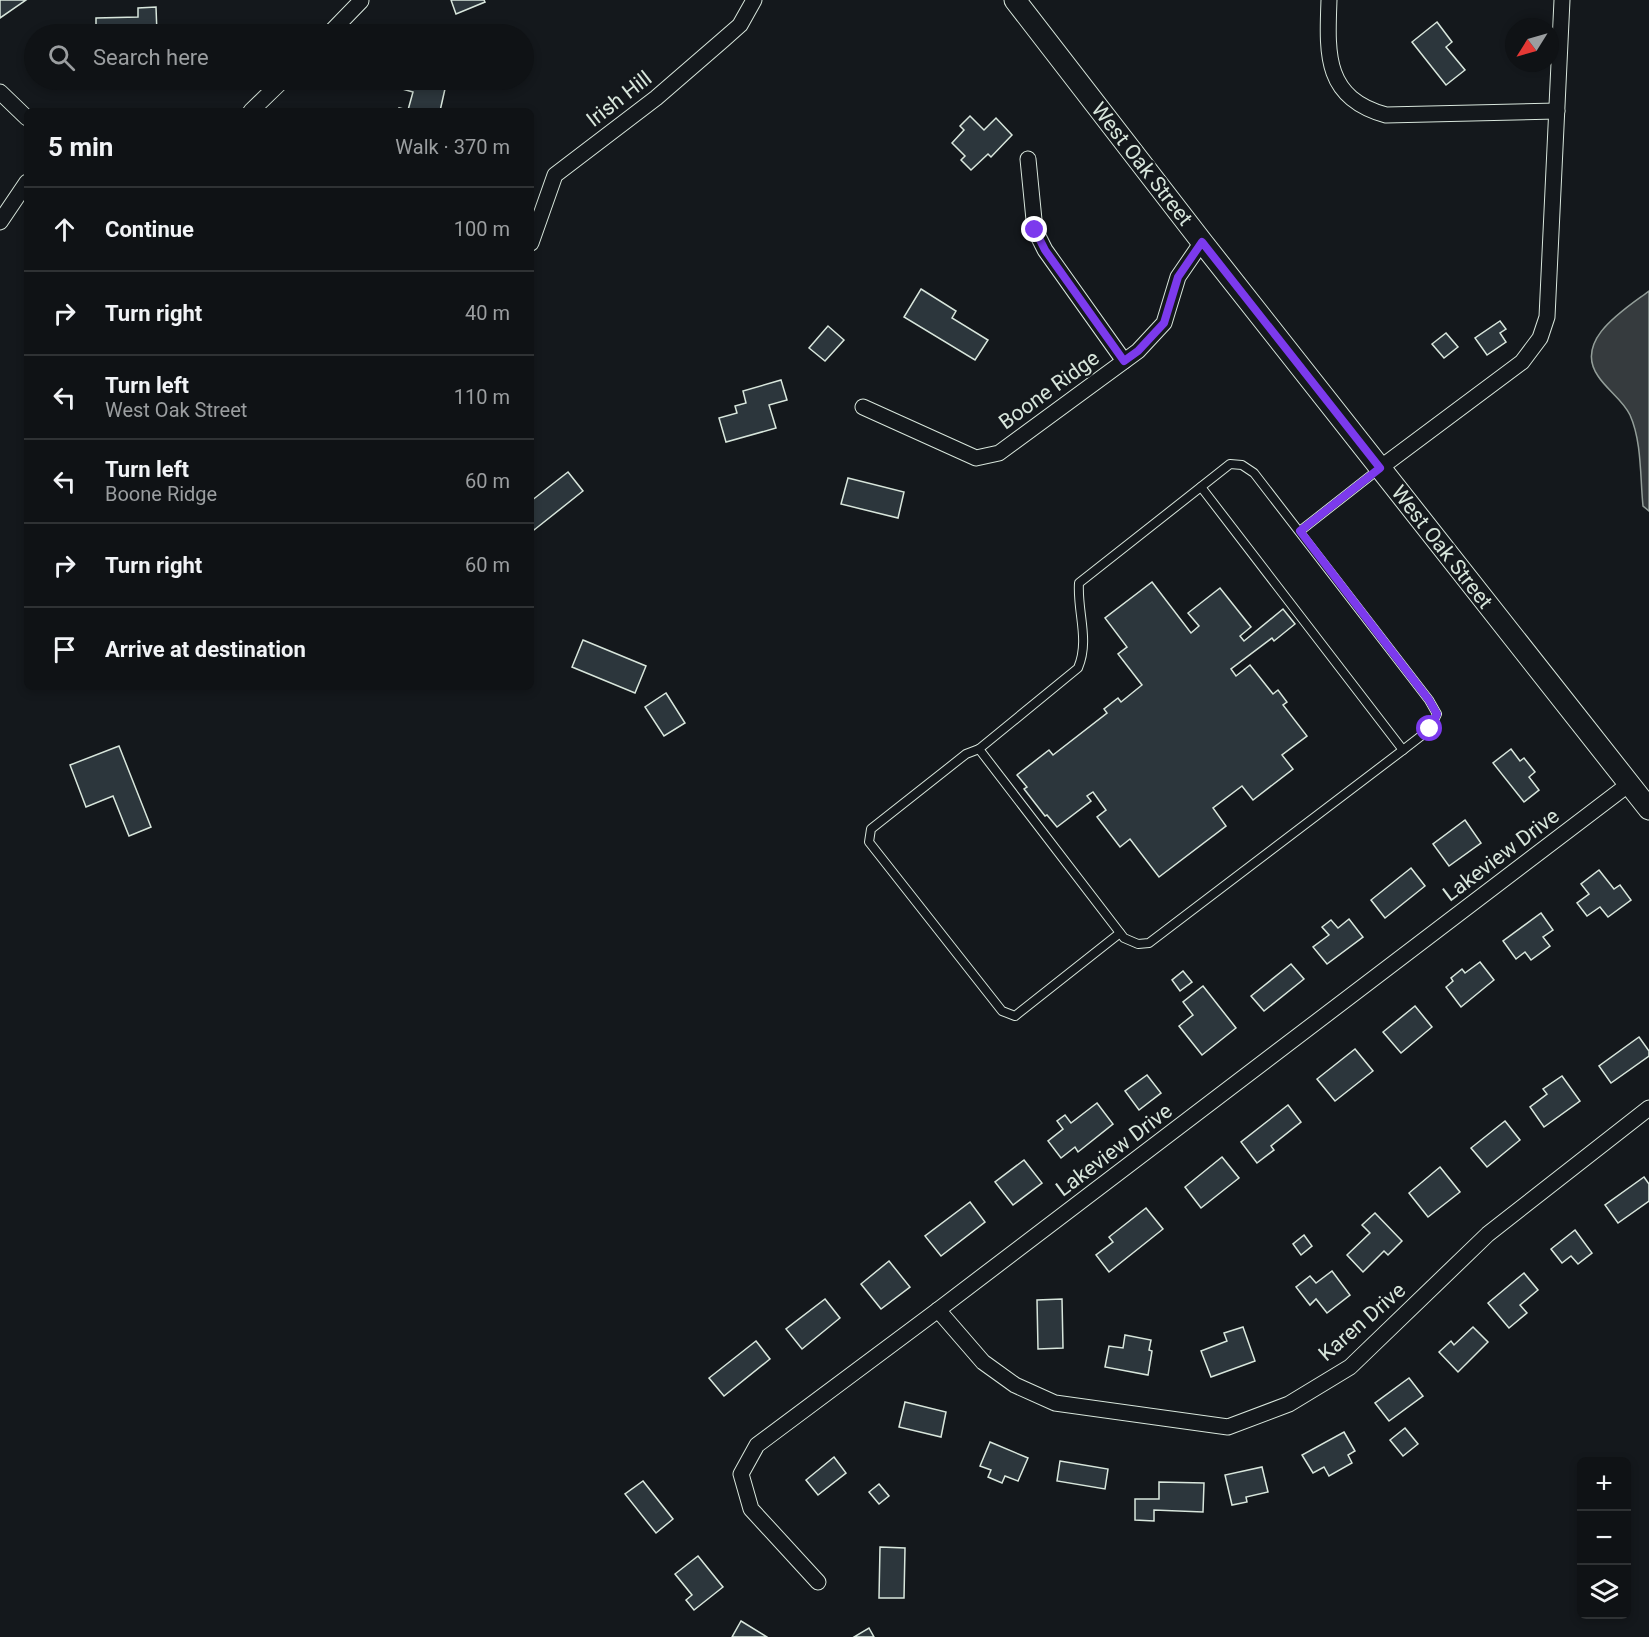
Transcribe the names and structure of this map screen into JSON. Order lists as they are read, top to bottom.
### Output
{
  "streets": {
    "main road": ["West Oak Street"],
    "street": [
      "Irish Hill",
      "Boone Ridge",
      "Lakeview Drive",
      "Karen Drive"
    ]
  },
  "crossings": [
    ["West Oak Street", "Boone Ridge"],
    ["West Oak Street", "Lakeview Drive"],
    ["Lakeview Drive", "Karen Drive"]
  ],
  "north": "bottom left",
  "page": {
    "search": "Search here",
    "heading": ["5 min", "Walk · 370 m"],
    "list": [
      ["Continue", "100 m"],
      ["Turn right", "40 m"],
      ["Turn left", "West Oak Street", "110 m"],
      ["Turn left", "Boone Ridge", "60 m"],
      ["Turn right", "60 m"],
      "Arrive at destination"
    ],
    "map_buttons": ["+", "−"]
  }
}
